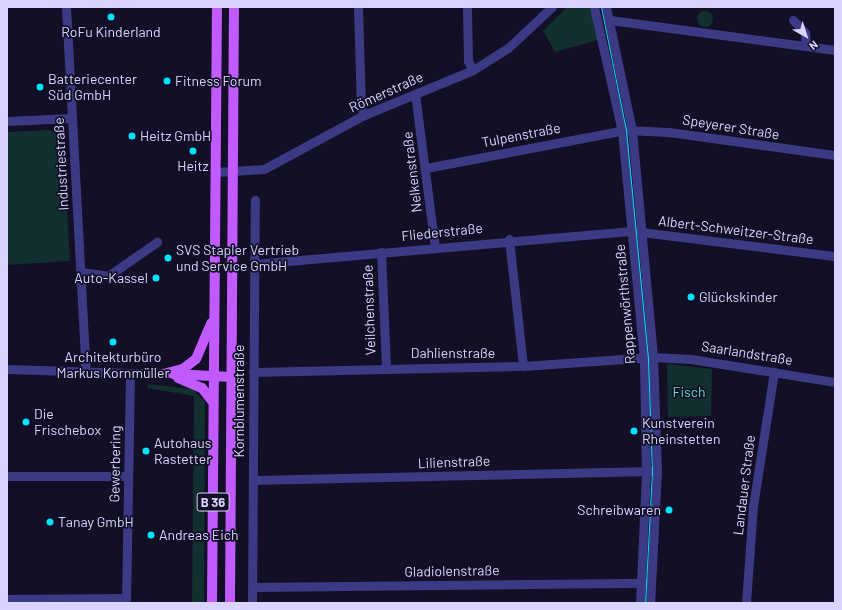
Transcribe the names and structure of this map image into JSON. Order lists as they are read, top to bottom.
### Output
{
  "streets": {
    "main road": ["B 36"],
    "street": [
      "Römerstraße",
      "Speyerer Straße",
      "Tulpenstraße",
      "Industriestraße",
      "Nelkenstraße",
      "Albert-Schweitzer-Straße",
      "Fliederstraße",
      "Rappenwörthstraße",
      "Veilchenstraße",
      "Dahlienstraße",
      "Saarlandstraße",
      "Kornblumenstraße",
      "Lilienstraße",
      "Gewerbering",
      "Landauer Straße",
      "Gladiolenstraße"
    ]
  },
  "crossings": [
    ["Römerstraße", "Nelkenstraße"],
    ["Römerstraße", "B 36"],
    ["Speyerer Straße", "Tulpenstraße"],
    ["Speyerer Straße", "Rappenwörthstraße"],
    ["Tulpenstraße", "Nelkenstraße"],
    ["Tulpenstraße", "Rappenwörthstraße"],
    ["Nelkenstraße", "Fliederstraße"],
    ["Albert-Schweitzer-Straße", "Fliederstraße"],
    ["Albert-Schweitzer-Straße", "Rappenwörthstraße"],
    ["Fliederstraße", "Rappenwörthstraße"],
    ["Fliederstraße", "Veilchenstraße"],
    ["Fliederstraße", "Kornblumenstraße"],
    ["Rappenwörthstraße", "Dahlienstraße"],
    ["Rappenwörthstraße", "Saarlandstraße"],
    ["Rappenwörthstraße", "Lilienstraße"],
    ["Rappenwörthstraße", "Gladiolenstraße"],
    ["Veilchenstraße", "Dahlienstraße"],
    ["Dahlienstraße", "Saarlandstraße"],
    ["Dahlienstraße", "Kornblumenstraße"],
    ["Saarlandstraße", "Landauer Straße"],
    ["Kornblumenstraße", "Lilienstraße"],
    ["Kornblumenstraße", "Gladiolenstraße"]
  ],
  "parks": ["Fisch"],
  "places": [
    "RoFu Kinderland",
    "Fitness Forum",
    "Batteriecenter Süd GmbH",
    "Heitz GmbH",
    "Heitz",
    "SVS Stapler Vertrieb und Service GmbH",
    "Auto-Kassel",
    "Glückskinder",
    "Architekturbüro Markus Kornmüller",
    "Die Frischebox",
    "Kunstverein Rheinstetten",
    "Autohaus Rastetter",
    "Schreibwaren",
    "Tanay GmbH",
    "Andreas Eich"
  ],
  "north": "bottom right"
}
